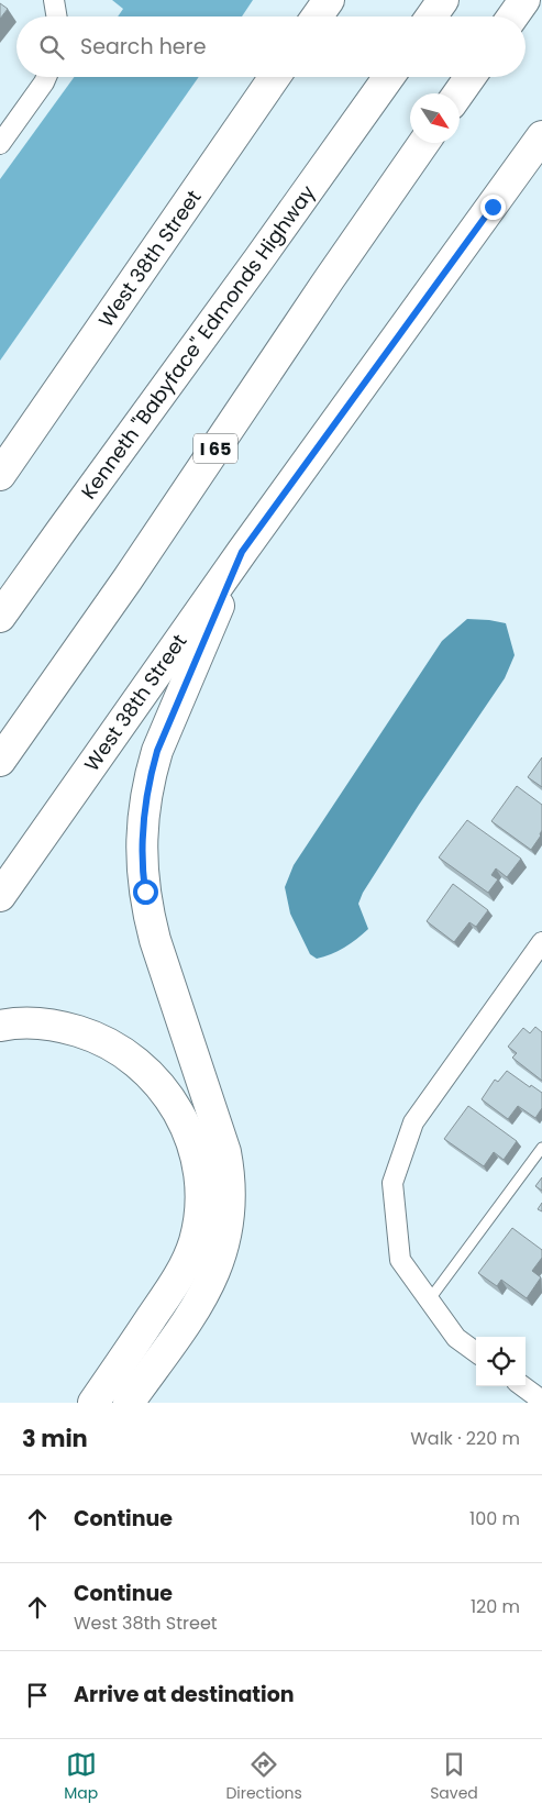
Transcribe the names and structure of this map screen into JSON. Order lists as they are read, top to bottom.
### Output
{
  "streets": {
    "main road": ["West 38th Street", "Kenneth \"Babyface\" Edmonds Highway", "I 65"]
  },
  "north": "bottom right",
  "page": {
    "search": "Search here",
    "heading": ["3 min", "Walk · 220 m"],
    "list": [
      ["Continue", "100 m"],
      ["Continue", "West 38th Street", "120 m"],
      "Arrive at destination"
    ],
    "nav": ["Map", "Directions", "Saved"]
  }
}
